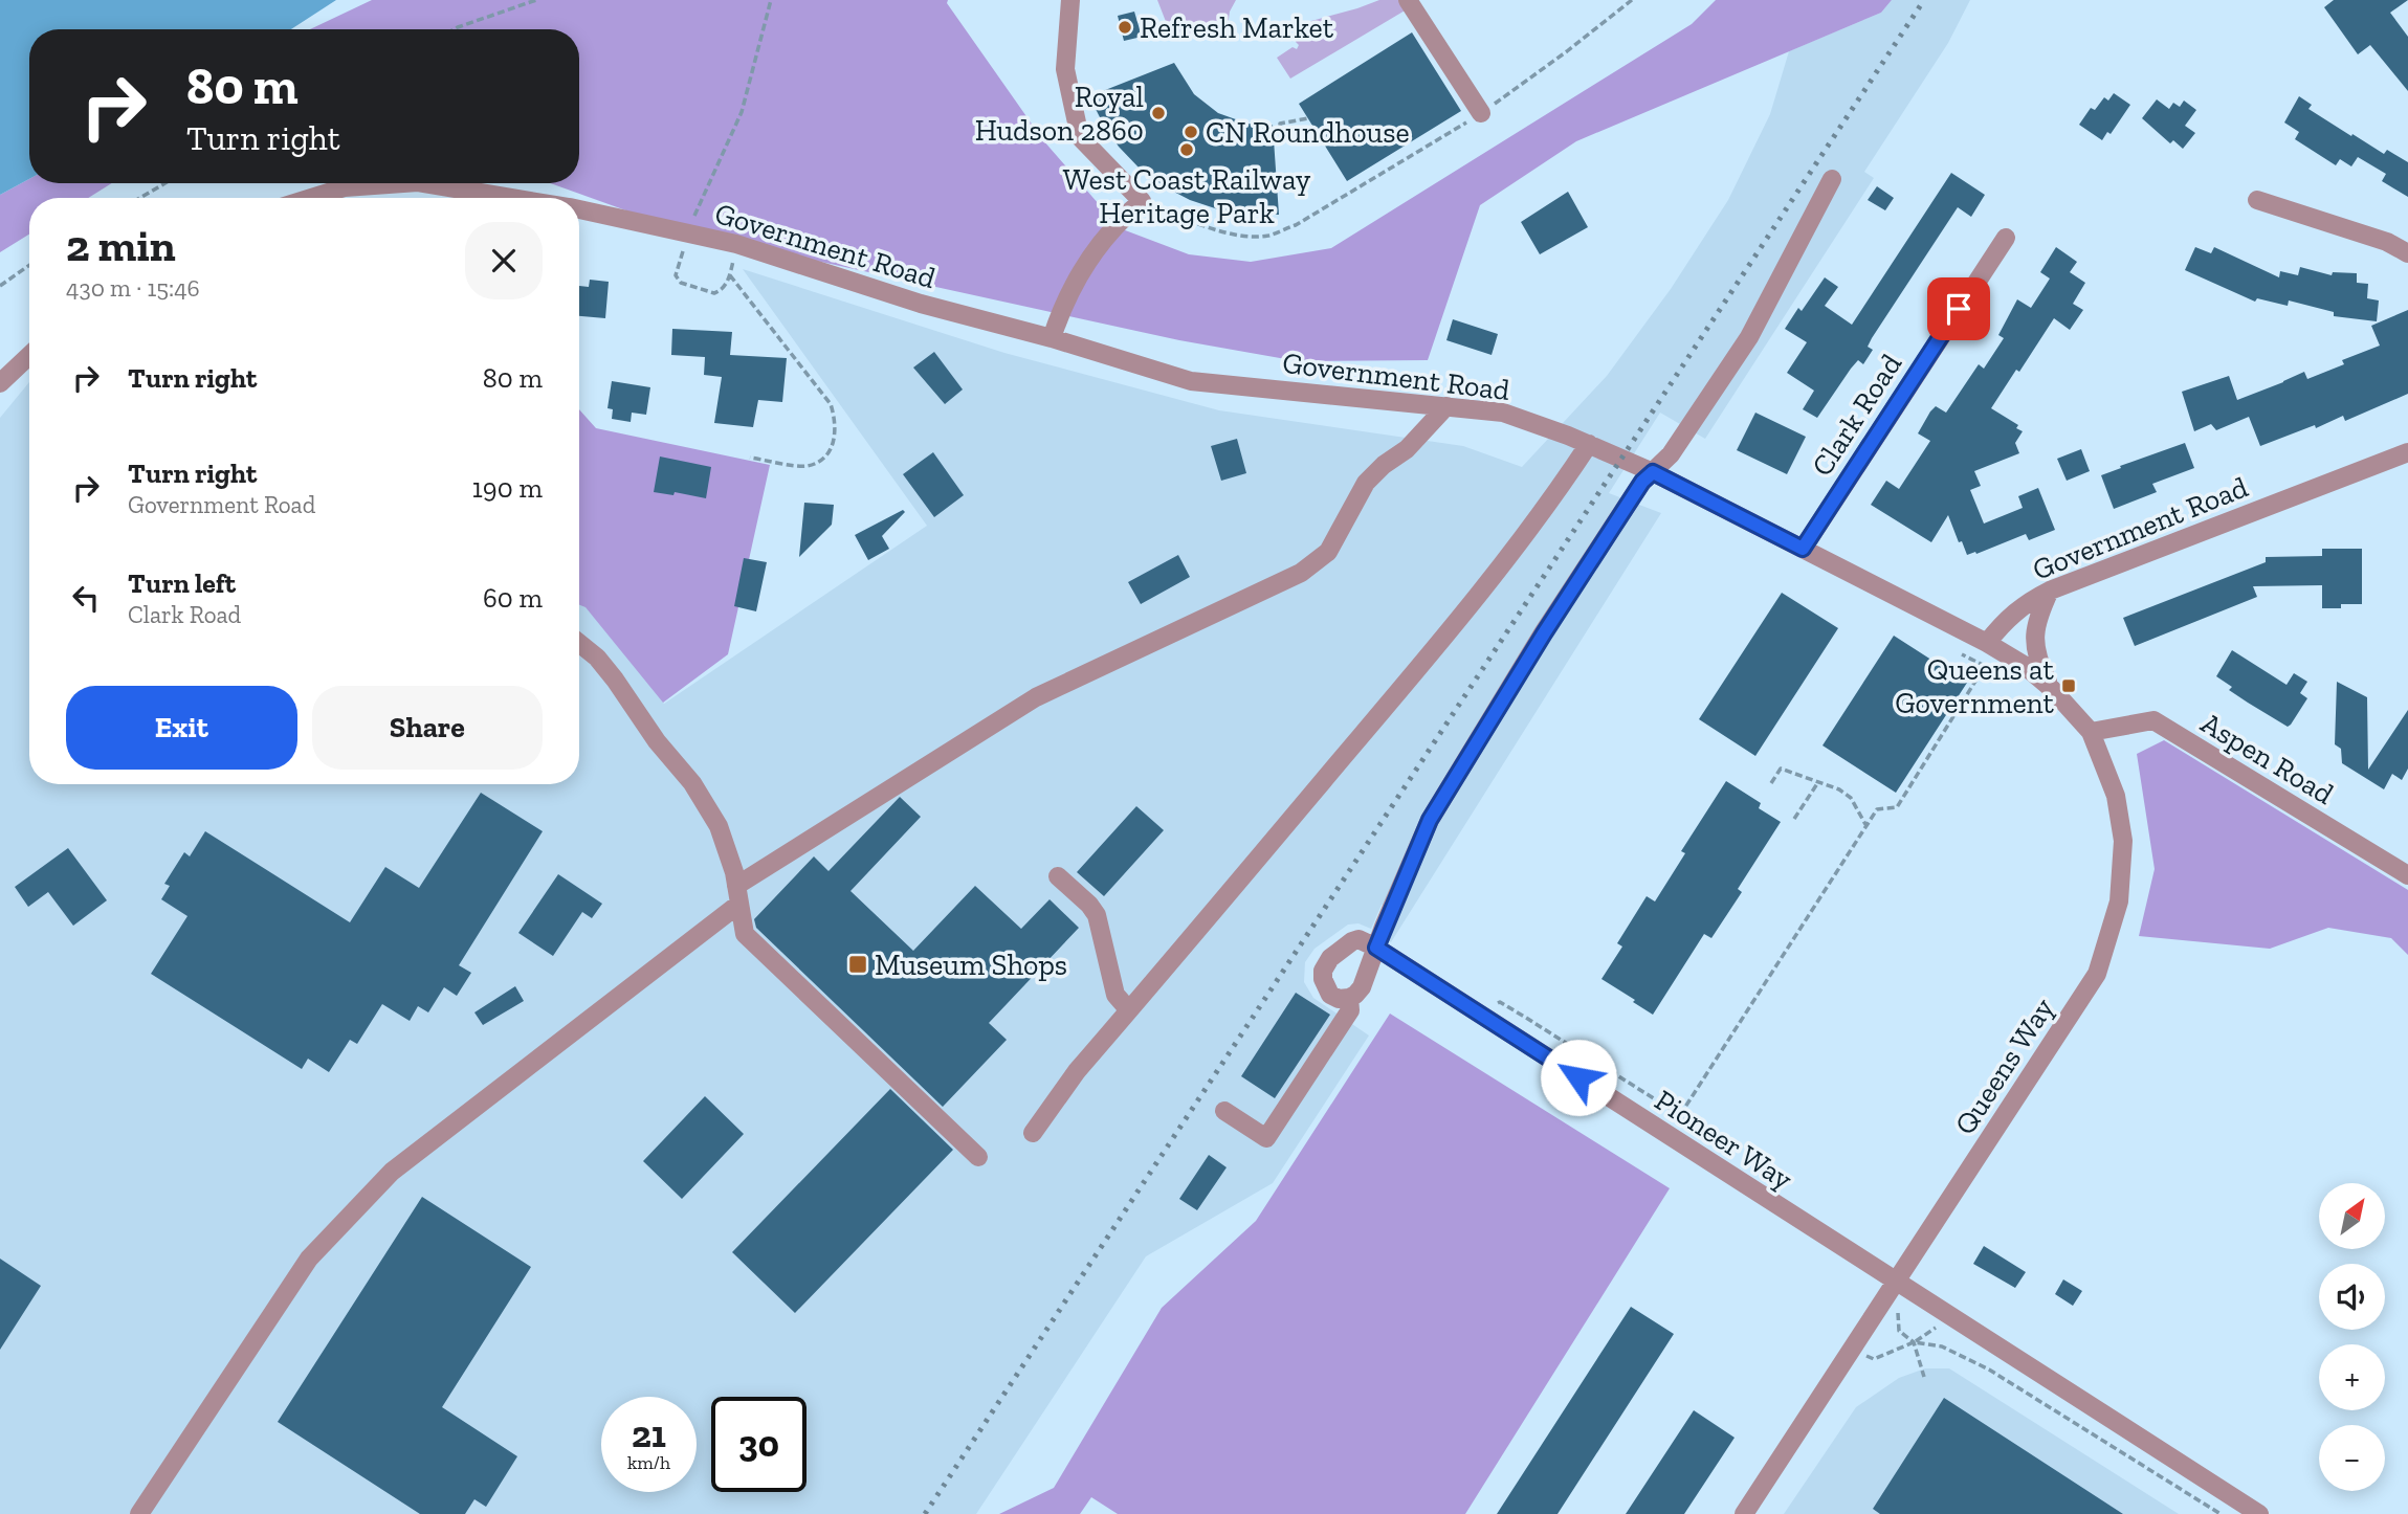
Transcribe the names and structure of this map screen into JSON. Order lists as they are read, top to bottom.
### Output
{
  "streets": {
    "street": [
      "Government Road",
      "Clark Road",
      "Aspen Road",
      "Queens Way",
      "Pioneer Way"
    ]
  },
  "crossings": [
    ["Government Road", "Clark Road"],
    ["Government Road", "Queens Way"],
    ["Aspen Road", "Queens Way"],
    ["Queens Way", "Pioneer Way"]
  ],
  "places": {
    "other": [
      "Refresh Market",
      "Royal Hudson 2860",
      "CN Roundhouse",
      "West Coast Railway Heritage Park"
    ],
    "transit": ["Queens at Government", "Museum Shops"]
  },
  "north": "top right",
  "page": {
    "turn": ["80 m", "Turn right"],
    "heading": ["2 min", "430 m · 15:46"],
    "list": [
      {
        "name": "Turn right",
        "value": "80 m"
      },
      {
        "name": "Turn right",
        "note": "Government Road",
        "value": "190 m"
      },
      {
        "name": "Turn left",
        "note": "Clark Road",
        "value": "60 m"
      }
    ],
    "buttons": ["Exit", "Share"],
    "map_buttons": ["+", "−"],
    "speed": "21 km/h",
    "limit": "30"
  }
}
